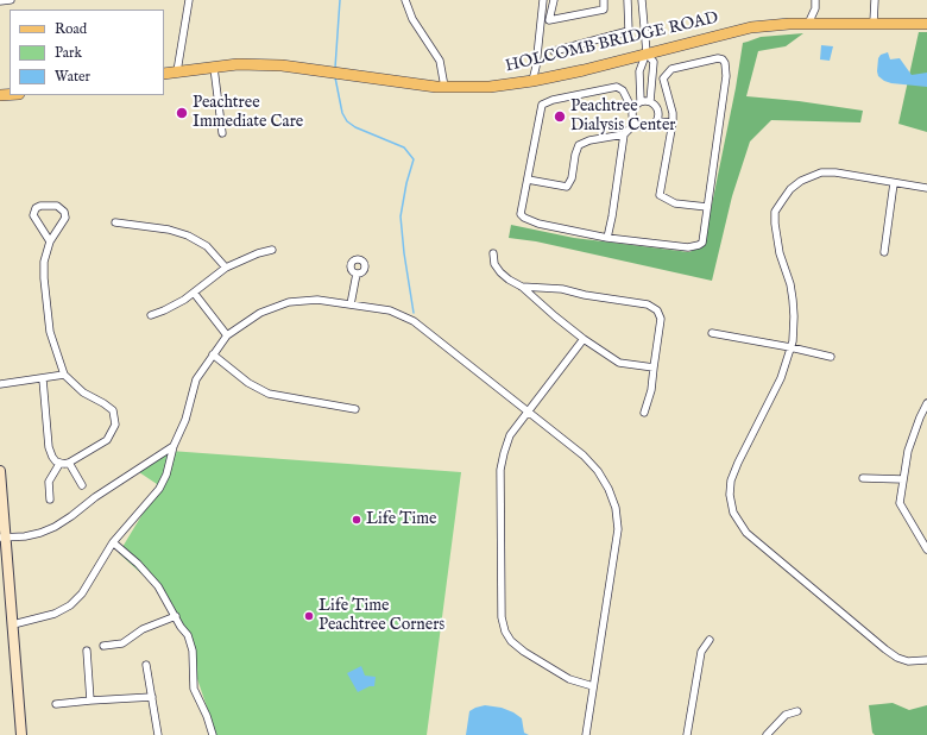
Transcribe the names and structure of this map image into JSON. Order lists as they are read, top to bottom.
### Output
{
  "streets": {
    "main road": ["HOLCOMB BRIDGE ROAD"]
  },
  "places": [
    "Peachtree Immediate Care",
    "Peachtree Dialysis Center",
    "Life Time",
    "Life Time Peachtree Corners"
  ],
  "legend": ["Road", "Park", "Water"]
}
